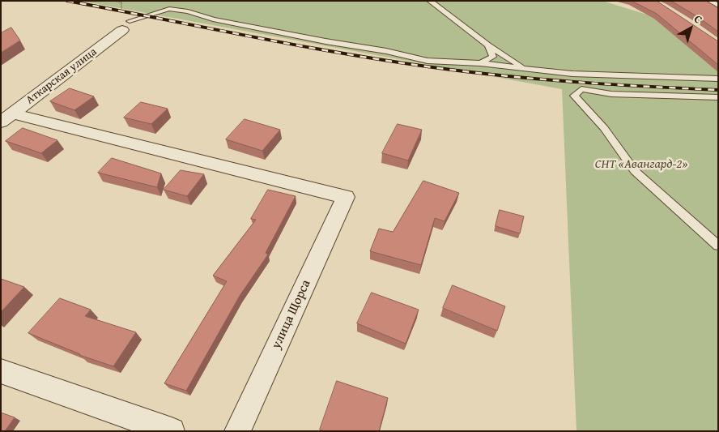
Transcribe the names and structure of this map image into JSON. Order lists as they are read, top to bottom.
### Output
{
  "streets": {
    "street": ["Аткарская улица", "улица Щорса"]
  },
  "crossings": [
    ["Аткарская улица", "улица Щорса"]
  ],
  "parks": ["СНТ «Авангард-2»"],
  "north": "top right"
}
